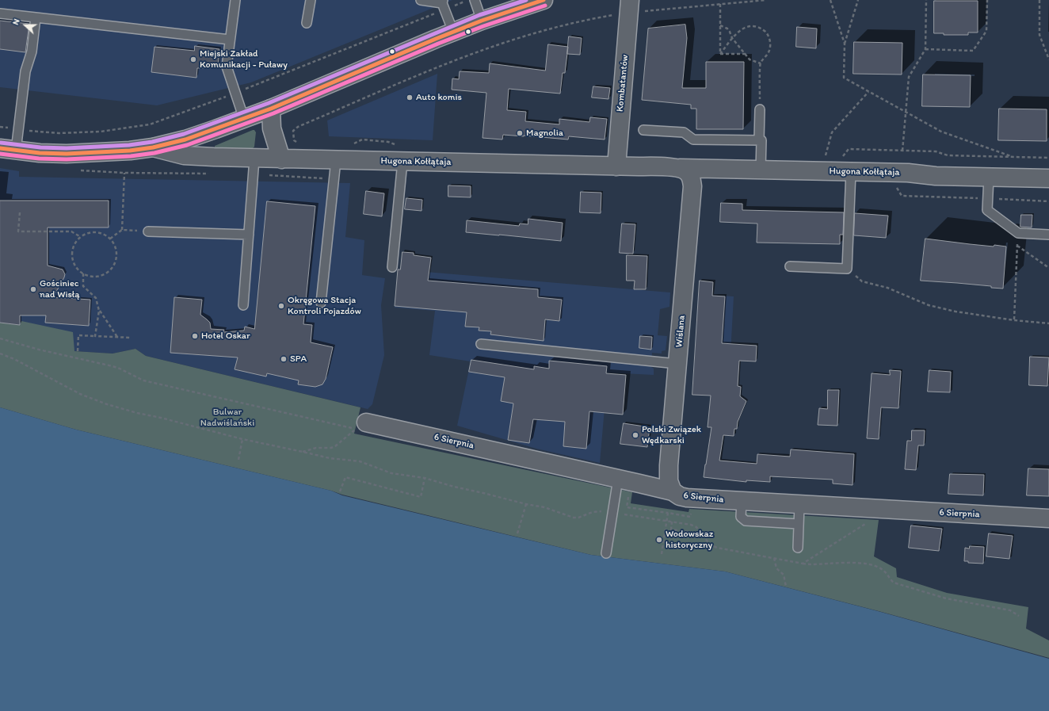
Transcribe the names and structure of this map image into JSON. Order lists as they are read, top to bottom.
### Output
{
  "streets": {
    "street": [
      "Kombatantów",
      "Hugona Kołłątaja",
      "Wiślana",
      "6 Sierpnia"
    ]
  },
  "crossings": [
    ["Kombatantów", "Hugona Kołłątaja"],
    ["Hugona Kołłątaja", "Wiślana"],
    ["Wiślana", "6 Sierpnia"]
  ],
  "parks": ["Bulwar Nadwiślański"],
  "places": [
    "Miejski Zakład Komunikacji - Puławy",
    "Auto komis",
    "Magnolia",
    "Gościniec nad Wisłą",
    "Okręgowa Stacja Kontroli Pojazdów",
    "Hotel Oskar",
    "SPA",
    "Polski Związek Wędkarski",
    "Wodowskaz historyczny"
  ],
  "north": "left"
}
